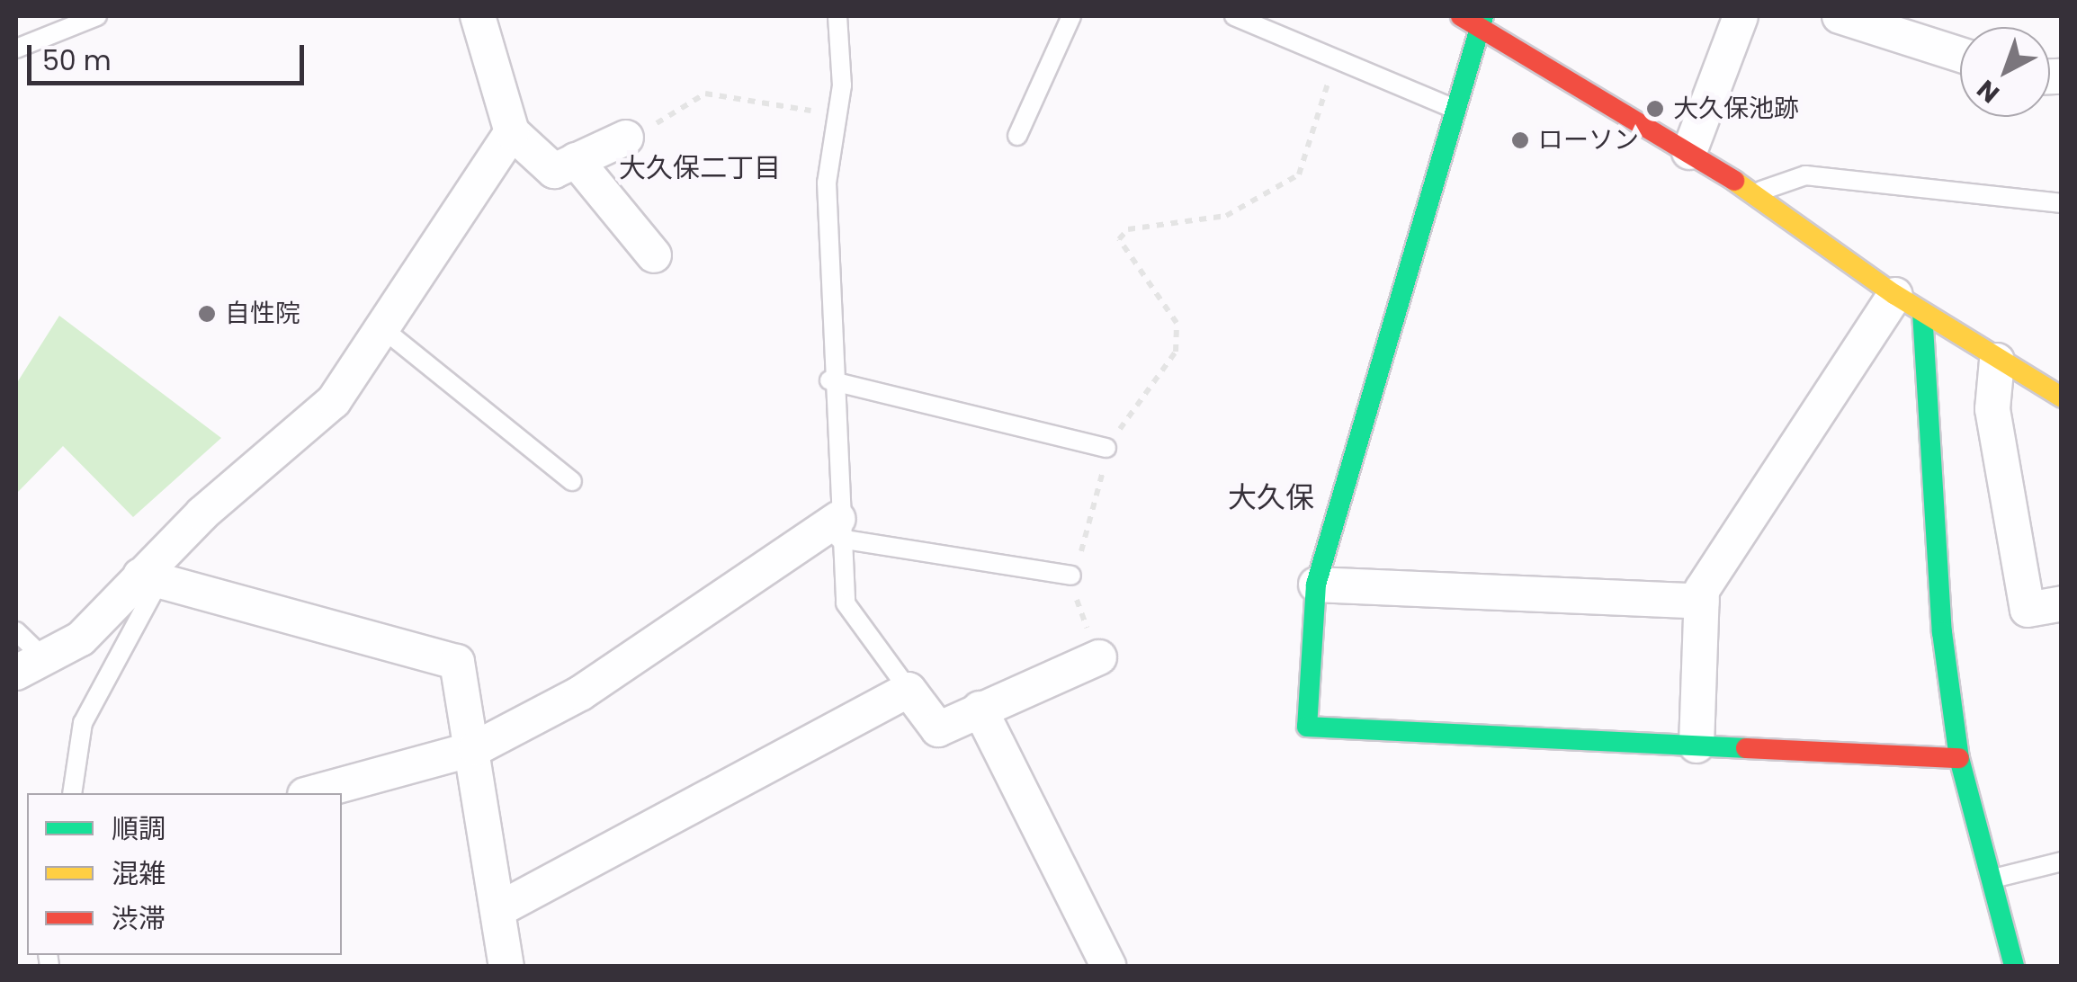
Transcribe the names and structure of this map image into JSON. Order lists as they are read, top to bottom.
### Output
{
  "districts": ["大久保二丁目", "大久保"],
  "places": ["大久保池跡", "ローソン", "自性院"],
  "legend": ["順調", "混雑", "渋滞"],
  "scale_bar": "50 m",
  "north": "bottom left"
}
